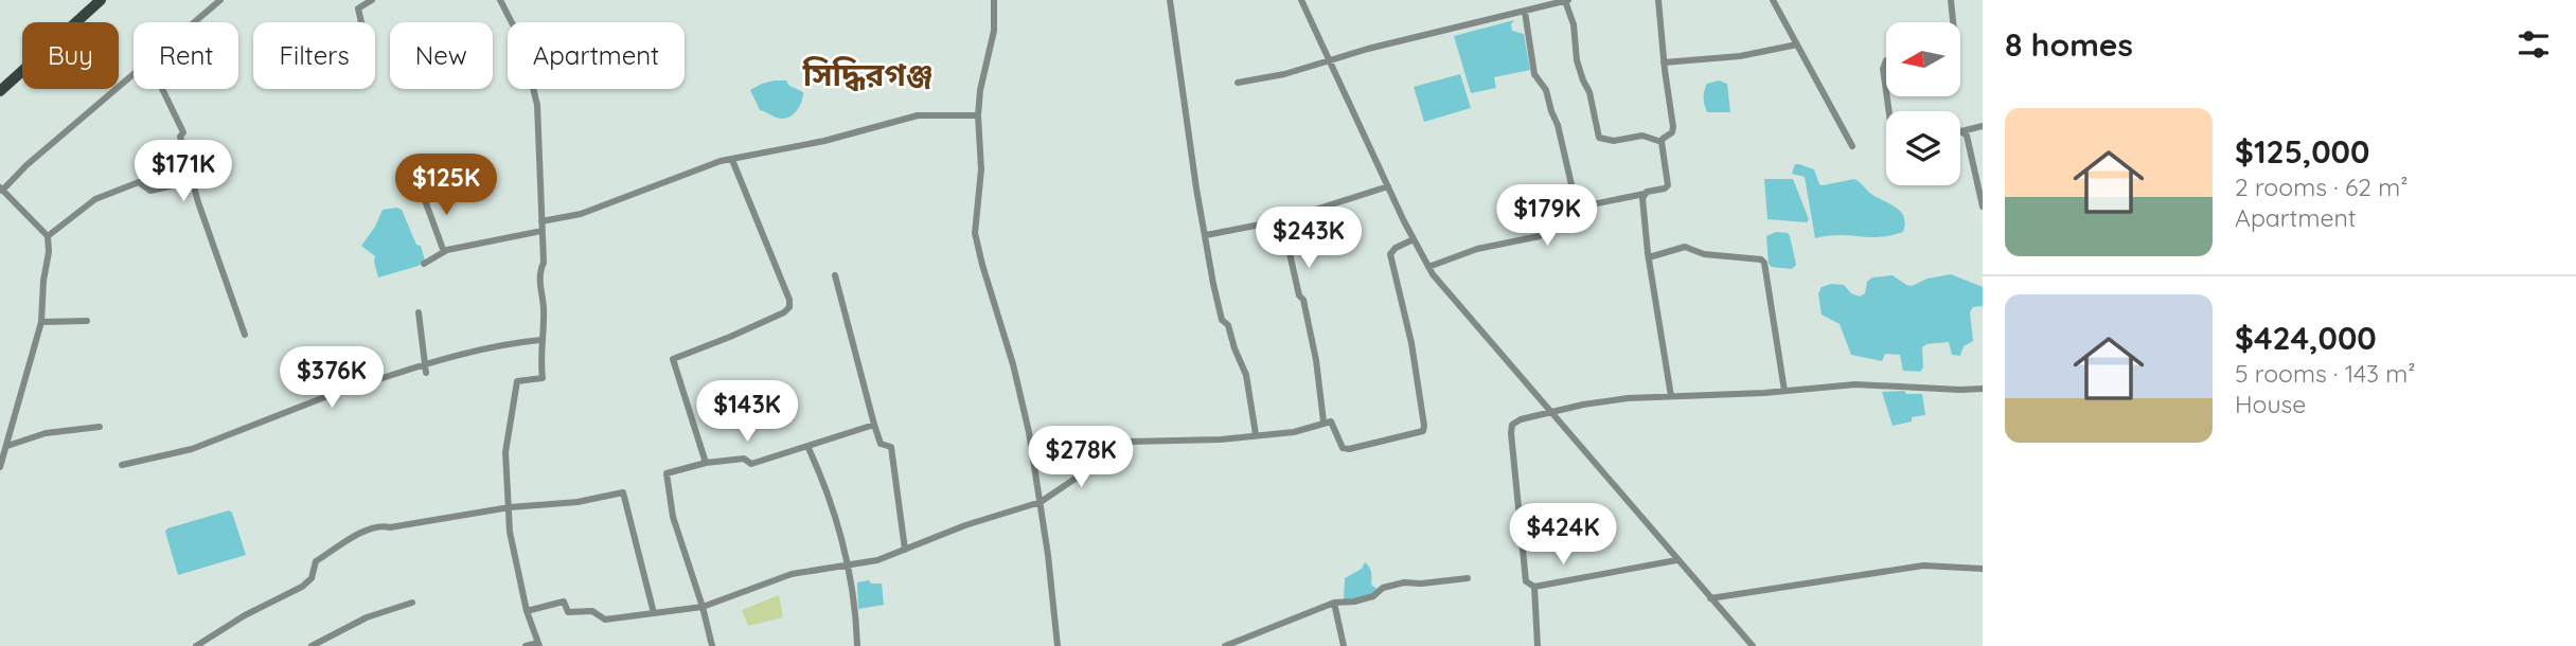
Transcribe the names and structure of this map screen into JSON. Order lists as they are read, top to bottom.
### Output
{
  "districts": ["সিদ্ধিরগঞ্জ"],
  "north": "left",
  "page": {
    "heading": "8 homes",
    "chip": [
      "Buy",
      "Rent",
      "Filters",
      "New",
      "Apartment"
    ],
    "list": [
      {
        "name": "$125,000",
        "note": "2 rooms · 62 m² · Apartment"
      },
      {
        "name": "$424,000",
        "note": "5 rooms · 143 m² · House"
      }
    ],
    "price": [
      "$171K",
      "$125K",
      "$179K",
      "$243K",
      "$376K",
      "$143K",
      "$278K",
      "$424K"
    ]
  }
}
